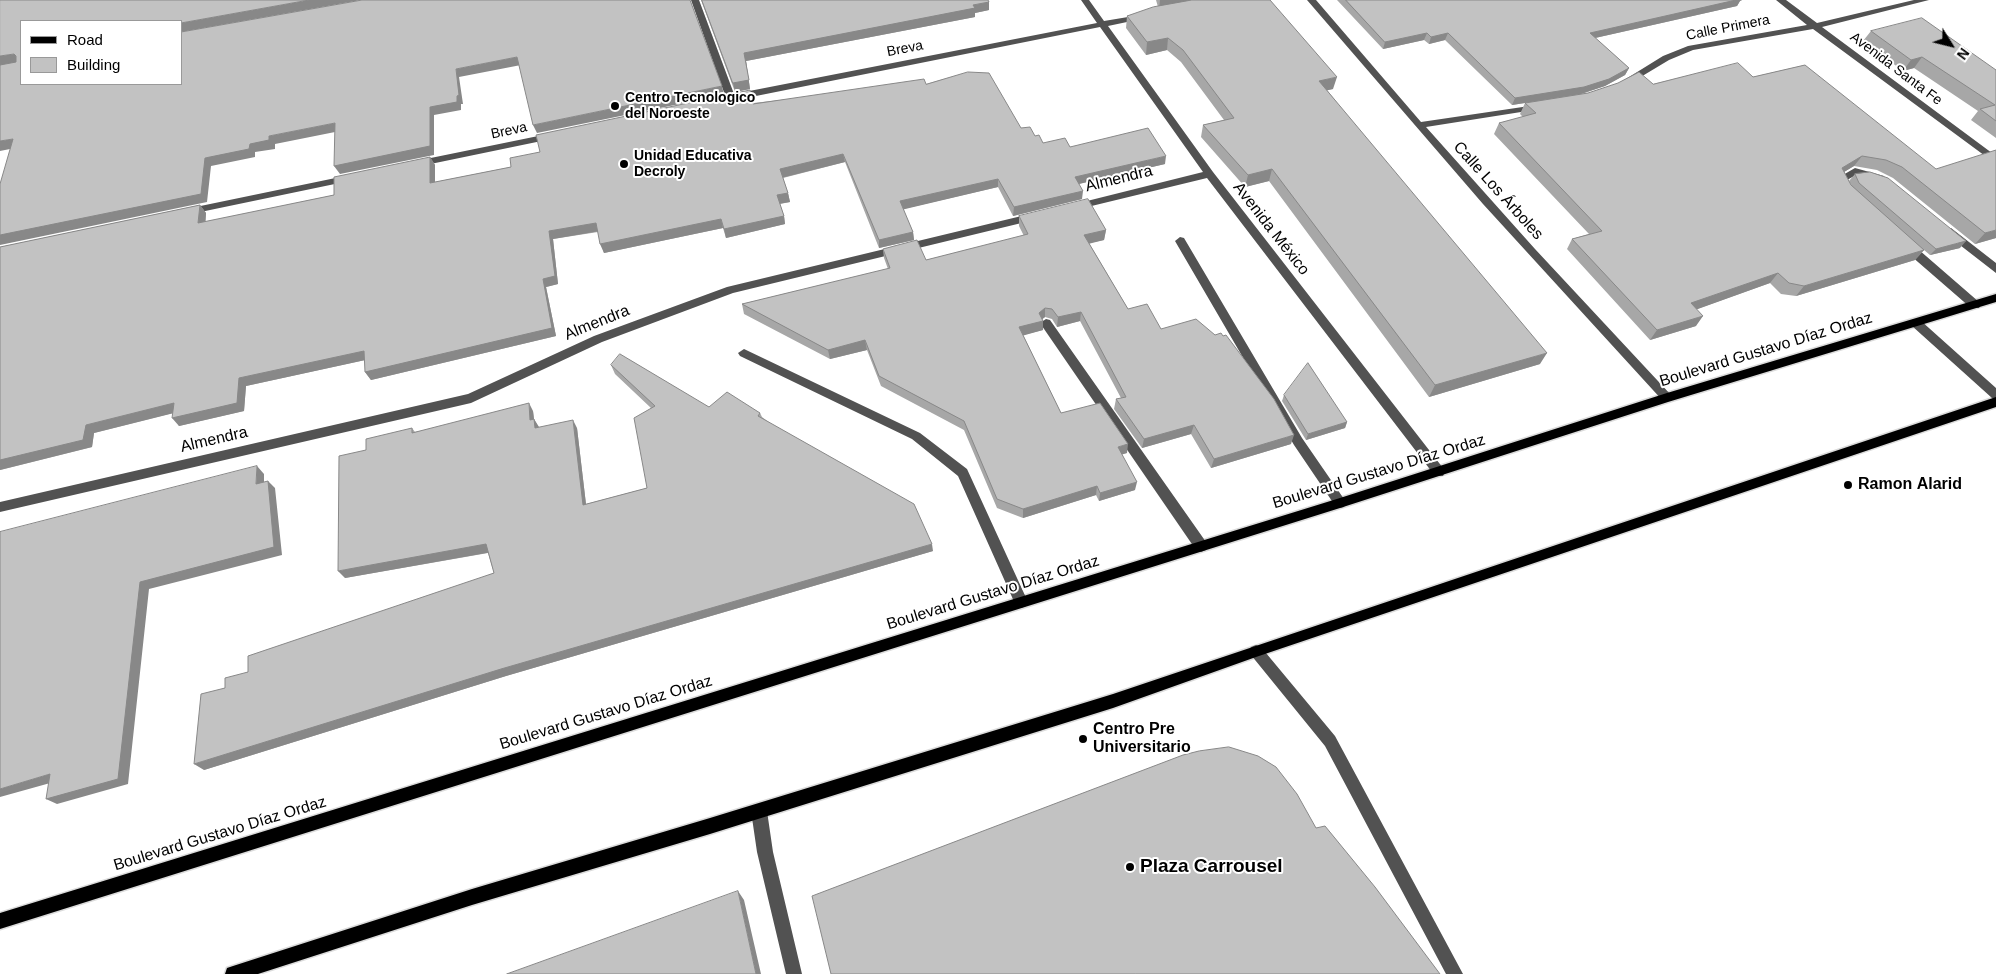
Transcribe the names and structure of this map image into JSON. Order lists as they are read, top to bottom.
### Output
{
  "streets": {
    "main road": ["Boulevard Gustavo Díaz Ordaz"],
    "street": [
      "Calle Primera",
      "Breva",
      "Avenida Santa Fe",
      "Almendra",
      "Calle Los Árboles",
      "Avenida México"
    ]
  },
  "crossings": [
    ["Calle Primera", "Avenida Santa Fe"],
    ["Breva", "Avenida México"],
    ["Almendra", "Avenida México"],
    ["Calle Los Árboles", "Boulevard Gustavo Díaz Ordaz"],
    ["Avenida México", "Boulevard Gustavo Díaz Ordaz"]
  ],
  "places": [
    "Centro Tecnologico del Noroeste",
    "Unidad Educativa Decroly",
    "Ramon Alarid",
    "Centro Pre Universitario",
    "Plaza Carrousel"
  ],
  "legend": ["Road", "Building"],
  "north": "bottom right"
}
